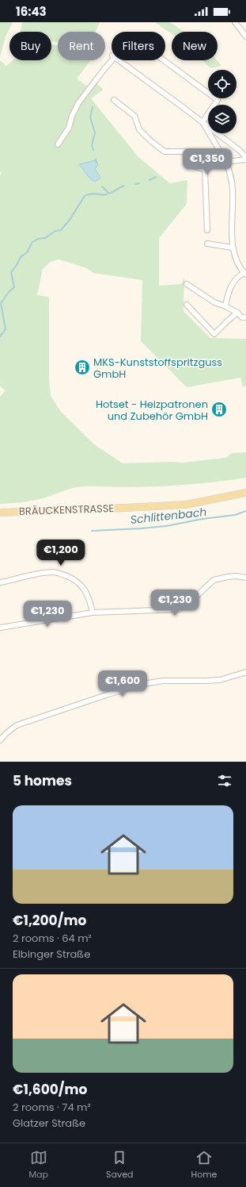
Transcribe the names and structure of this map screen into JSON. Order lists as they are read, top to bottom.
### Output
{
  "streets": {
    "main road": ["BRÄUCKENSTRASSE"]
  },
  "water": ["Schlittenbach"],
  "places": {
    "building": ["MKS-Kunststoffspritzguss GmbH", "Hotset - Heizpatronen und Zubehör GmbH"]
  },
  "page": {
    "status": "16:43",
    "chip": [
      "Buy",
      "Rent",
      "Filters",
      "New"
    ],
    "price": [
      "€1,350",
      "€1,200",
      "€1,230",
      "€1,230",
      "€1,600"
    ],
    "heading": "5 homes",
    "list": [
      {
        "name": "€1,200/mo",
        "note": "2 rooms · 64 m² · Elbinger Straße"
      },
      {
        "name": "€1,600/mo",
        "note": "2 rooms · 74 m² · Glatzer Straße"
      }
    ],
    "tabs": ["Map", "Saved", "Home"]
  }
}
